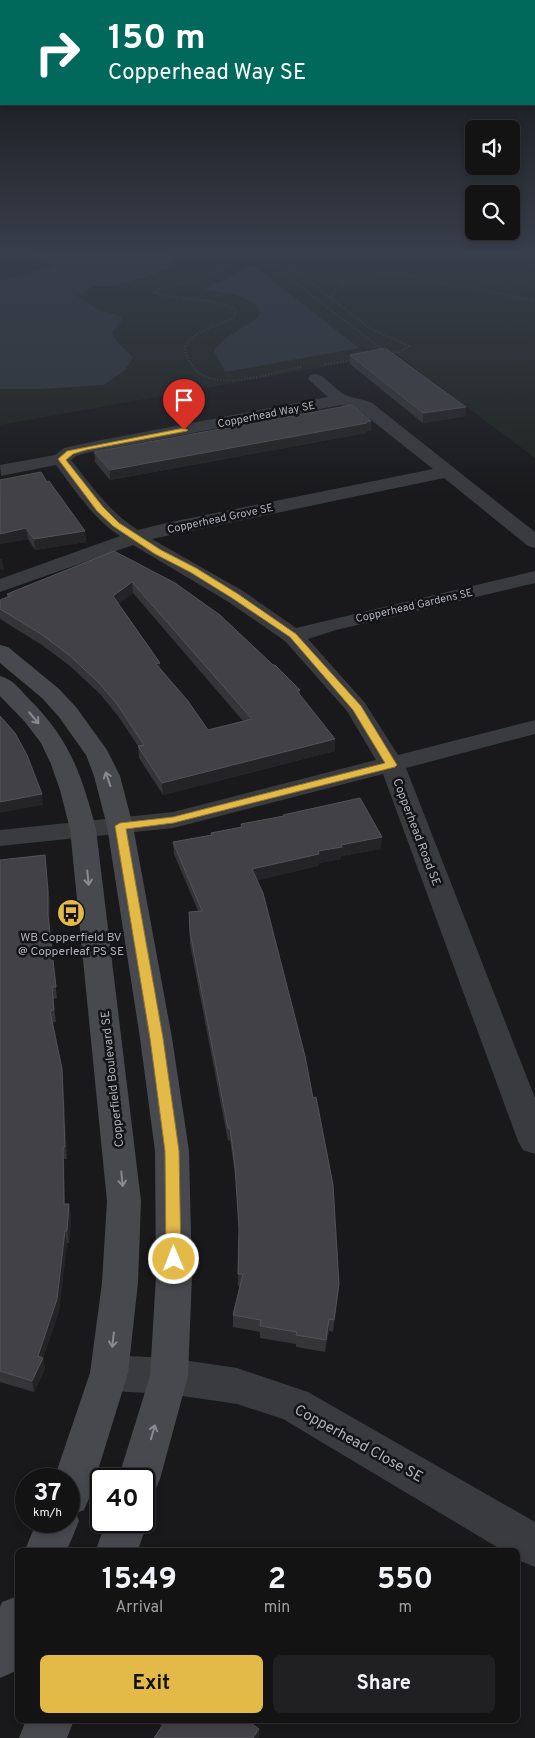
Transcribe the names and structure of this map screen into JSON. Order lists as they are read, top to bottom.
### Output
{
  "streets": {
    "street": [
      "Copperhead Way SE",
      "Copperhead Grove SE",
      "Copperhead Gardens SE",
      "Copperhead Road SE",
      "Copperfield Boulevard SE",
      "Copperhead Close SE"
    ]
  },
  "crossings": [
    ["Copperhead Way SE", "Copperhead Grove SE"],
    ["Copperhead Grove SE", "Copperhead Road SE"],
    ["Copperhead Gardens SE", "Copperhead Road SE"],
    ["Copperfield Boulevard SE", "Copperhead Close SE"]
  ],
  "places": {
    "bus stop": ["WB Copperfield BV @ Copperleaf PS SE"]
  },
  "page": {
    "turn": ["150 m", "Copperhead Way SE"],
    "speed": "37 km/h",
    "limit": "40",
    "eta": [
      "15:49",
      "Arrival",
      "2",
      "min",
      "550",
      "m"
    ],
    "buttons": ["Exit", "Share"]
  }
}
